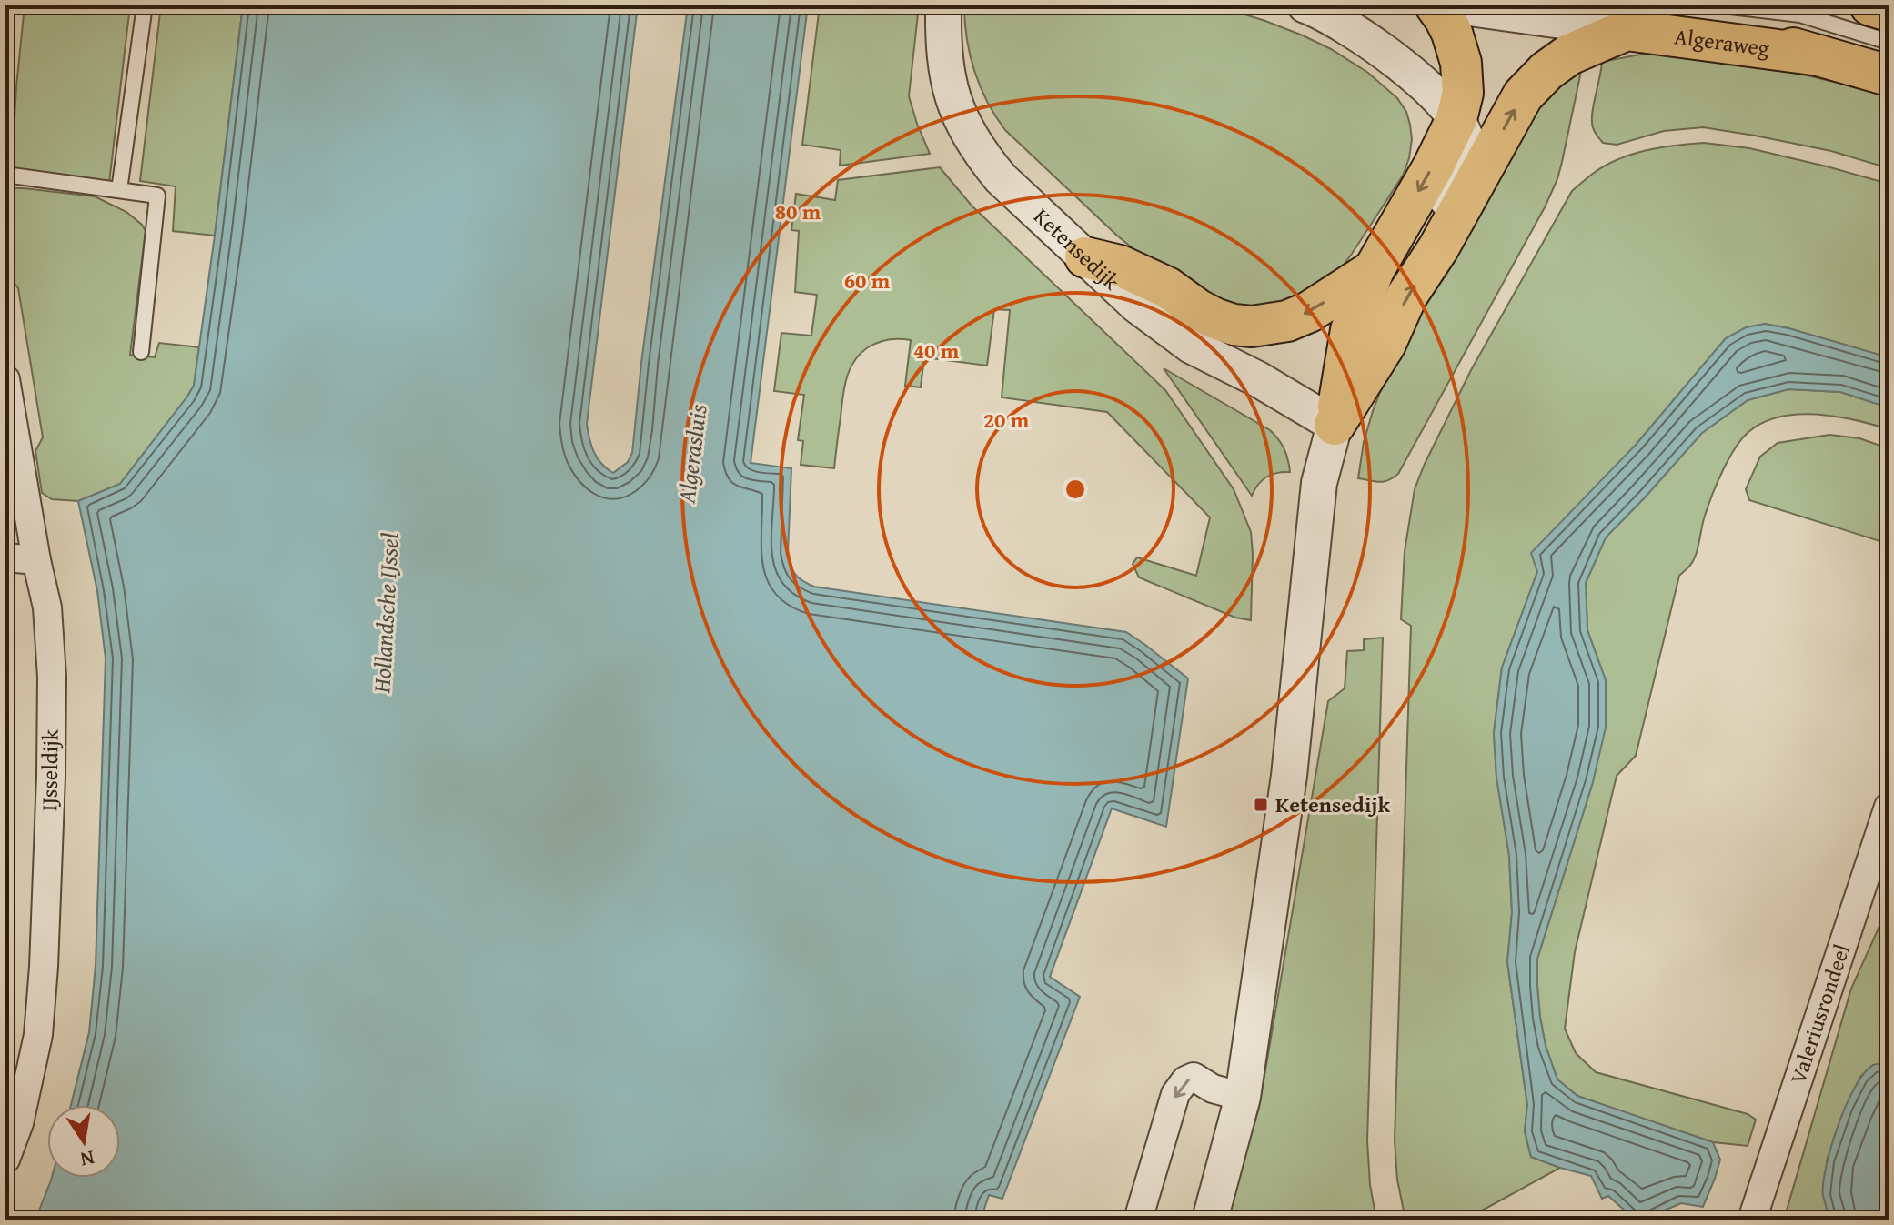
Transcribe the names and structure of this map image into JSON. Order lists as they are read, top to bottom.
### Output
{
  "streets": {
    "main road": ["Algeraweg"],
    "street": ["Ketensedijk", "IJsseldijk", "Valeriusrondeel"]
  },
  "water": ["Algerasluis", "Hollandsche IJssel"],
  "places": {
    "transit": ["Ketensedijk"]
  },
  "north": "bottom",
  "rings": [
    "80 m",
    "60 m",
    "40 m",
    "20 m"
  ]
}
